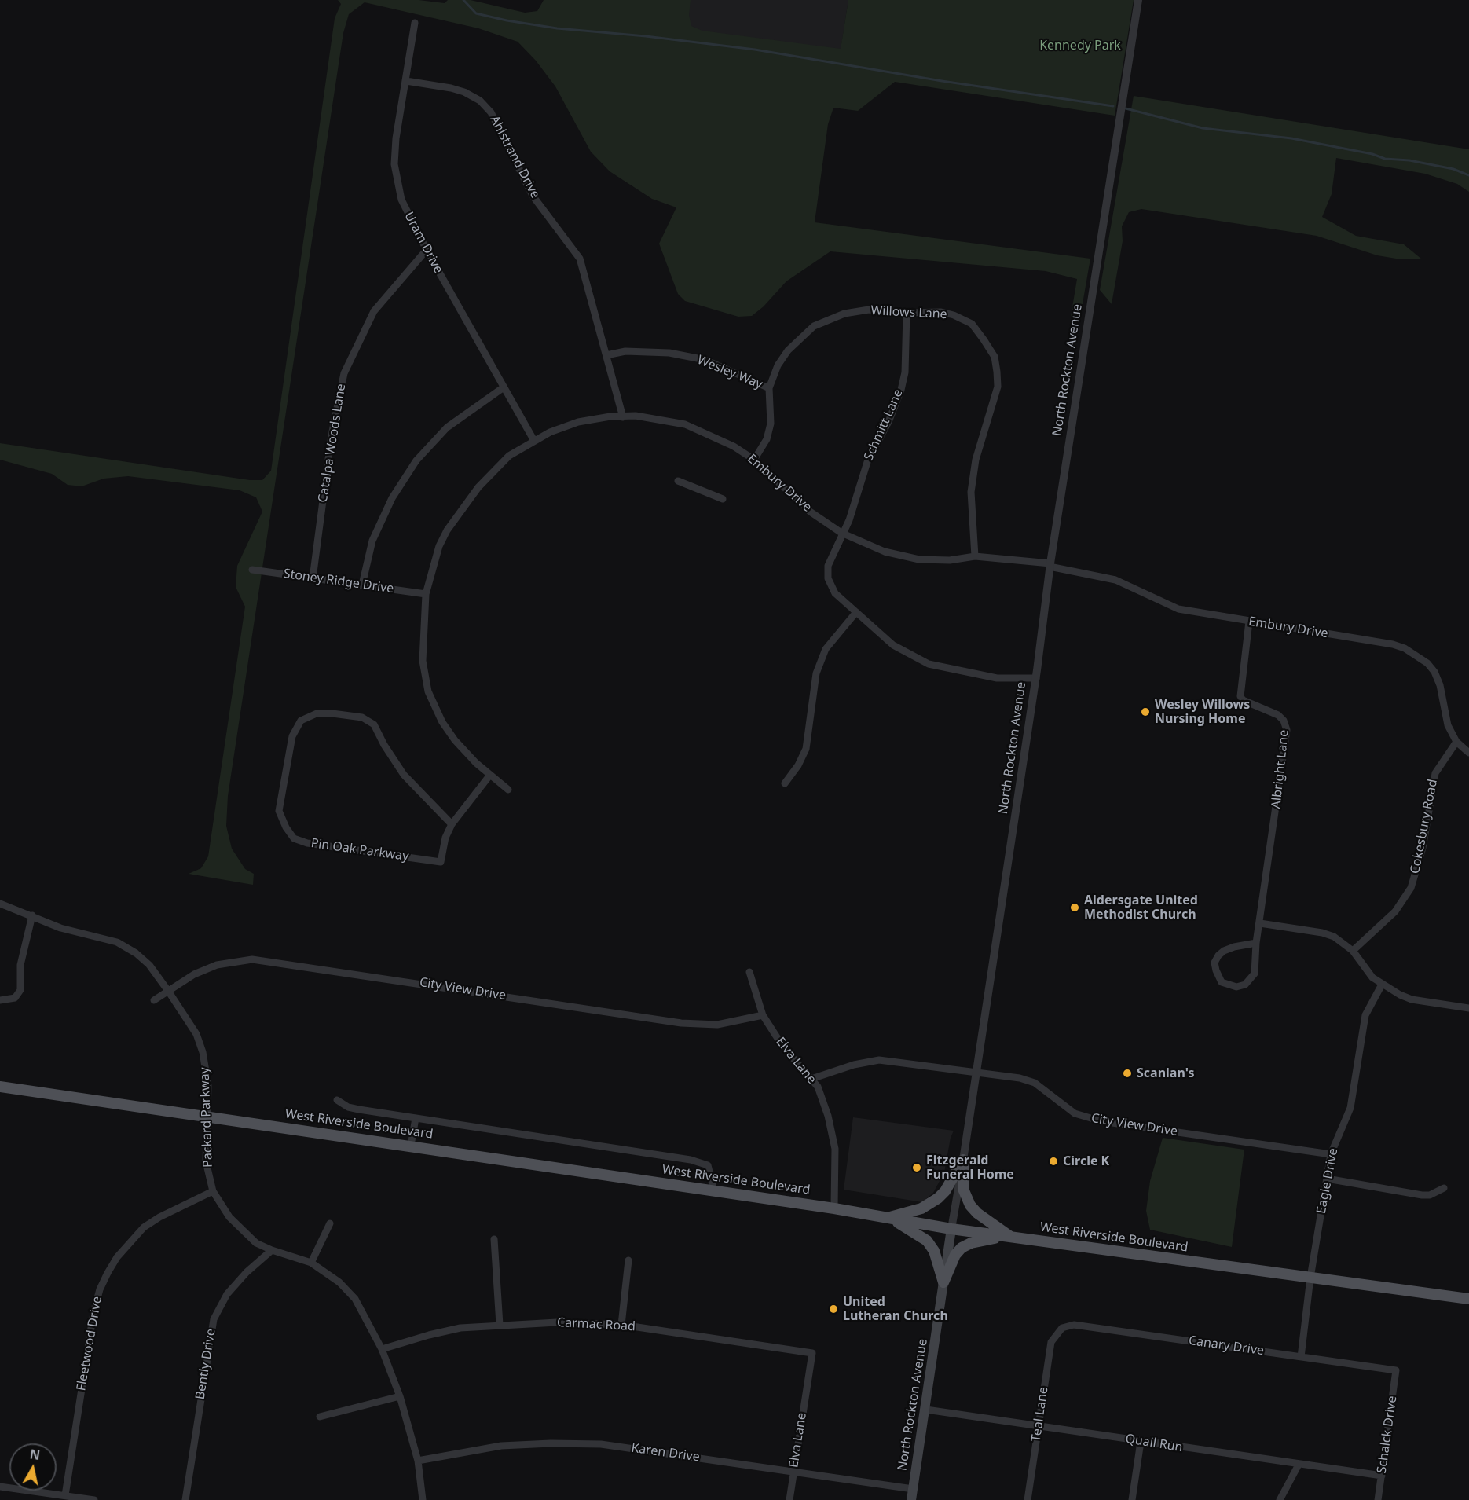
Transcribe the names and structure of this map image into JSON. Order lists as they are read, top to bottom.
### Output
{
  "streets": {
    "main road": ["North Rockton Avenue", "West Riverside Boulevard"],
    "street": [
      "Ahlstrand Drive",
      "Uram Drive",
      "Willows Lane",
      "Wesley Way",
      "Schmitt Lane",
      "Catalpa Woods Lane",
      "Embury Drive",
      "Stoney Ridge Drive",
      "Albright Lane",
      "Cokesbury Road",
      "Pin Oak Parkway",
      "City View Drive",
      "Elva Lane",
      "Packard Parkway",
      "Eagle Drive",
      "Carmac Road",
      "Fleetwood Drive",
      "Canary Drive",
      "Bently Drive",
      "Teal Lane",
      "Schalck Drive",
      "Quail Run",
      "Karen Drive"
    ]
  },
  "crossings": [
    ["Ahlstrand Drive", "Uram Drive"],
    ["Ahlstrand Drive", "Wesley Way"],
    ["Ahlstrand Drive", "Embury Drive"],
    ["Uram Drive", "Catalpa Woods Lane"],
    ["Uram Drive", "Embury Drive"],
    ["Willows Lane", "Wesley Way"],
    ["Willows Lane", "Schmitt Lane"],
    ["Willows Lane", "Embury Drive"],
    ["North Rockton Avenue", "Schmitt Lane"],
    ["North Rockton Avenue", "Embury Drive"],
    ["North Rockton Avenue", "City View Drive"],
    ["North Rockton Avenue", "West Riverside Boulevard"],
    ["North Rockton Avenue", "Quail Run"],
    ["North Rockton Avenue", "Karen Drive"],
    ["Schmitt Lane", "Embury Drive"],
    ["Catalpa Woods Lane", "Stoney Ridge Drive"],
    ["Embury Drive", "Stoney Ridge Drive"],
    ["Embury Drive", "Albright Lane"],
    ["Embury Drive", "Cokesbury Road"],
    ["City View Drive", "Elva Lane"],
    ["City View Drive", "Packard Parkway"],
    ["City View Drive", "Eagle Drive"],
    ["Elva Lane", "West Riverside Boulevard"],
    ["Elva Lane", "Carmac Road"],
    ["Elva Lane", "Karen Drive"],
    ["Packard Parkway", "West Riverside Boulevard"],
    ["Packard Parkway", "Carmac Road"],
    ["Packard Parkway", "Fleetwood Drive"],
    ["Packard Parkway", "Bently Drive"],
    ["Packard Parkway", "Karen Drive"],
    ["West Riverside Boulevard", "Eagle Drive"],
    ["Eagle Drive", "Canary Drive"],
    ["Canary Drive", "Teal Lane"],
    ["Canary Drive", "Schalck Drive"],
    ["Teal Lane", "Quail Run"],
    ["Schalck Drive", "Quail Run"]
  ],
  "parks": ["Kennedy Park"],
  "places": [
    "Wesley Willows Nursing Home",
    "Aldersgate United Methodist Church",
    "Scanlan's",
    "Circle K",
    "Fitzgerald Funeral Home",
    "United Lutheran Church"
  ],
  "north": "top"
}
